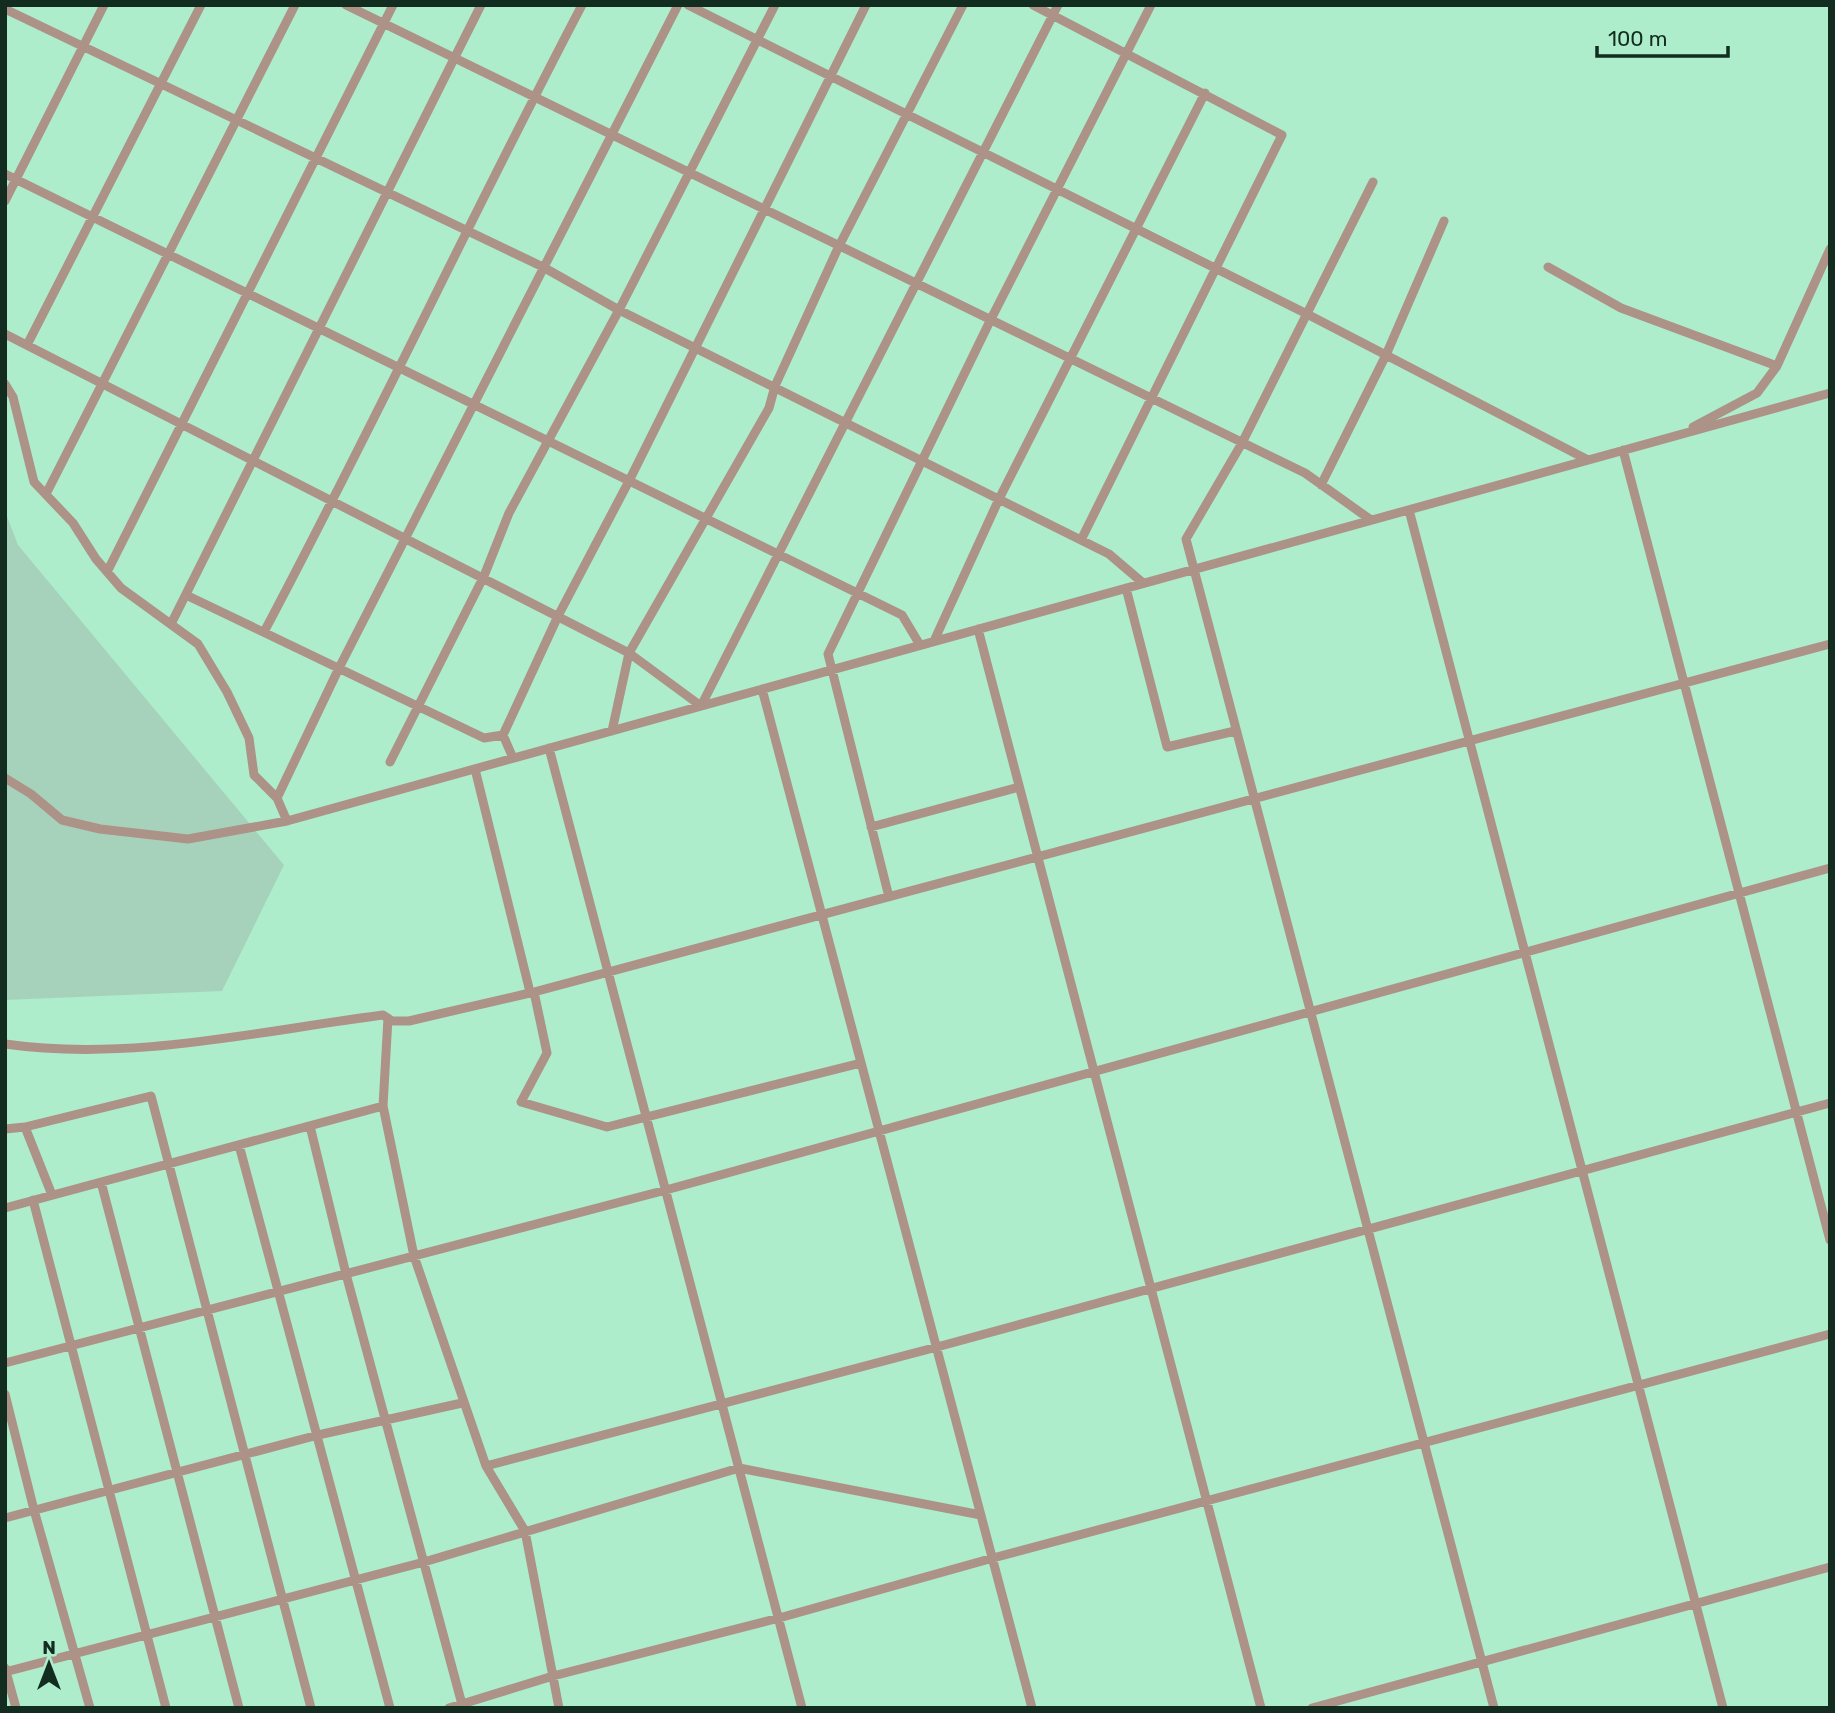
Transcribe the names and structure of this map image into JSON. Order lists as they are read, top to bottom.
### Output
{
  "scale_bar": "100 m",
  "north": "top"
}
